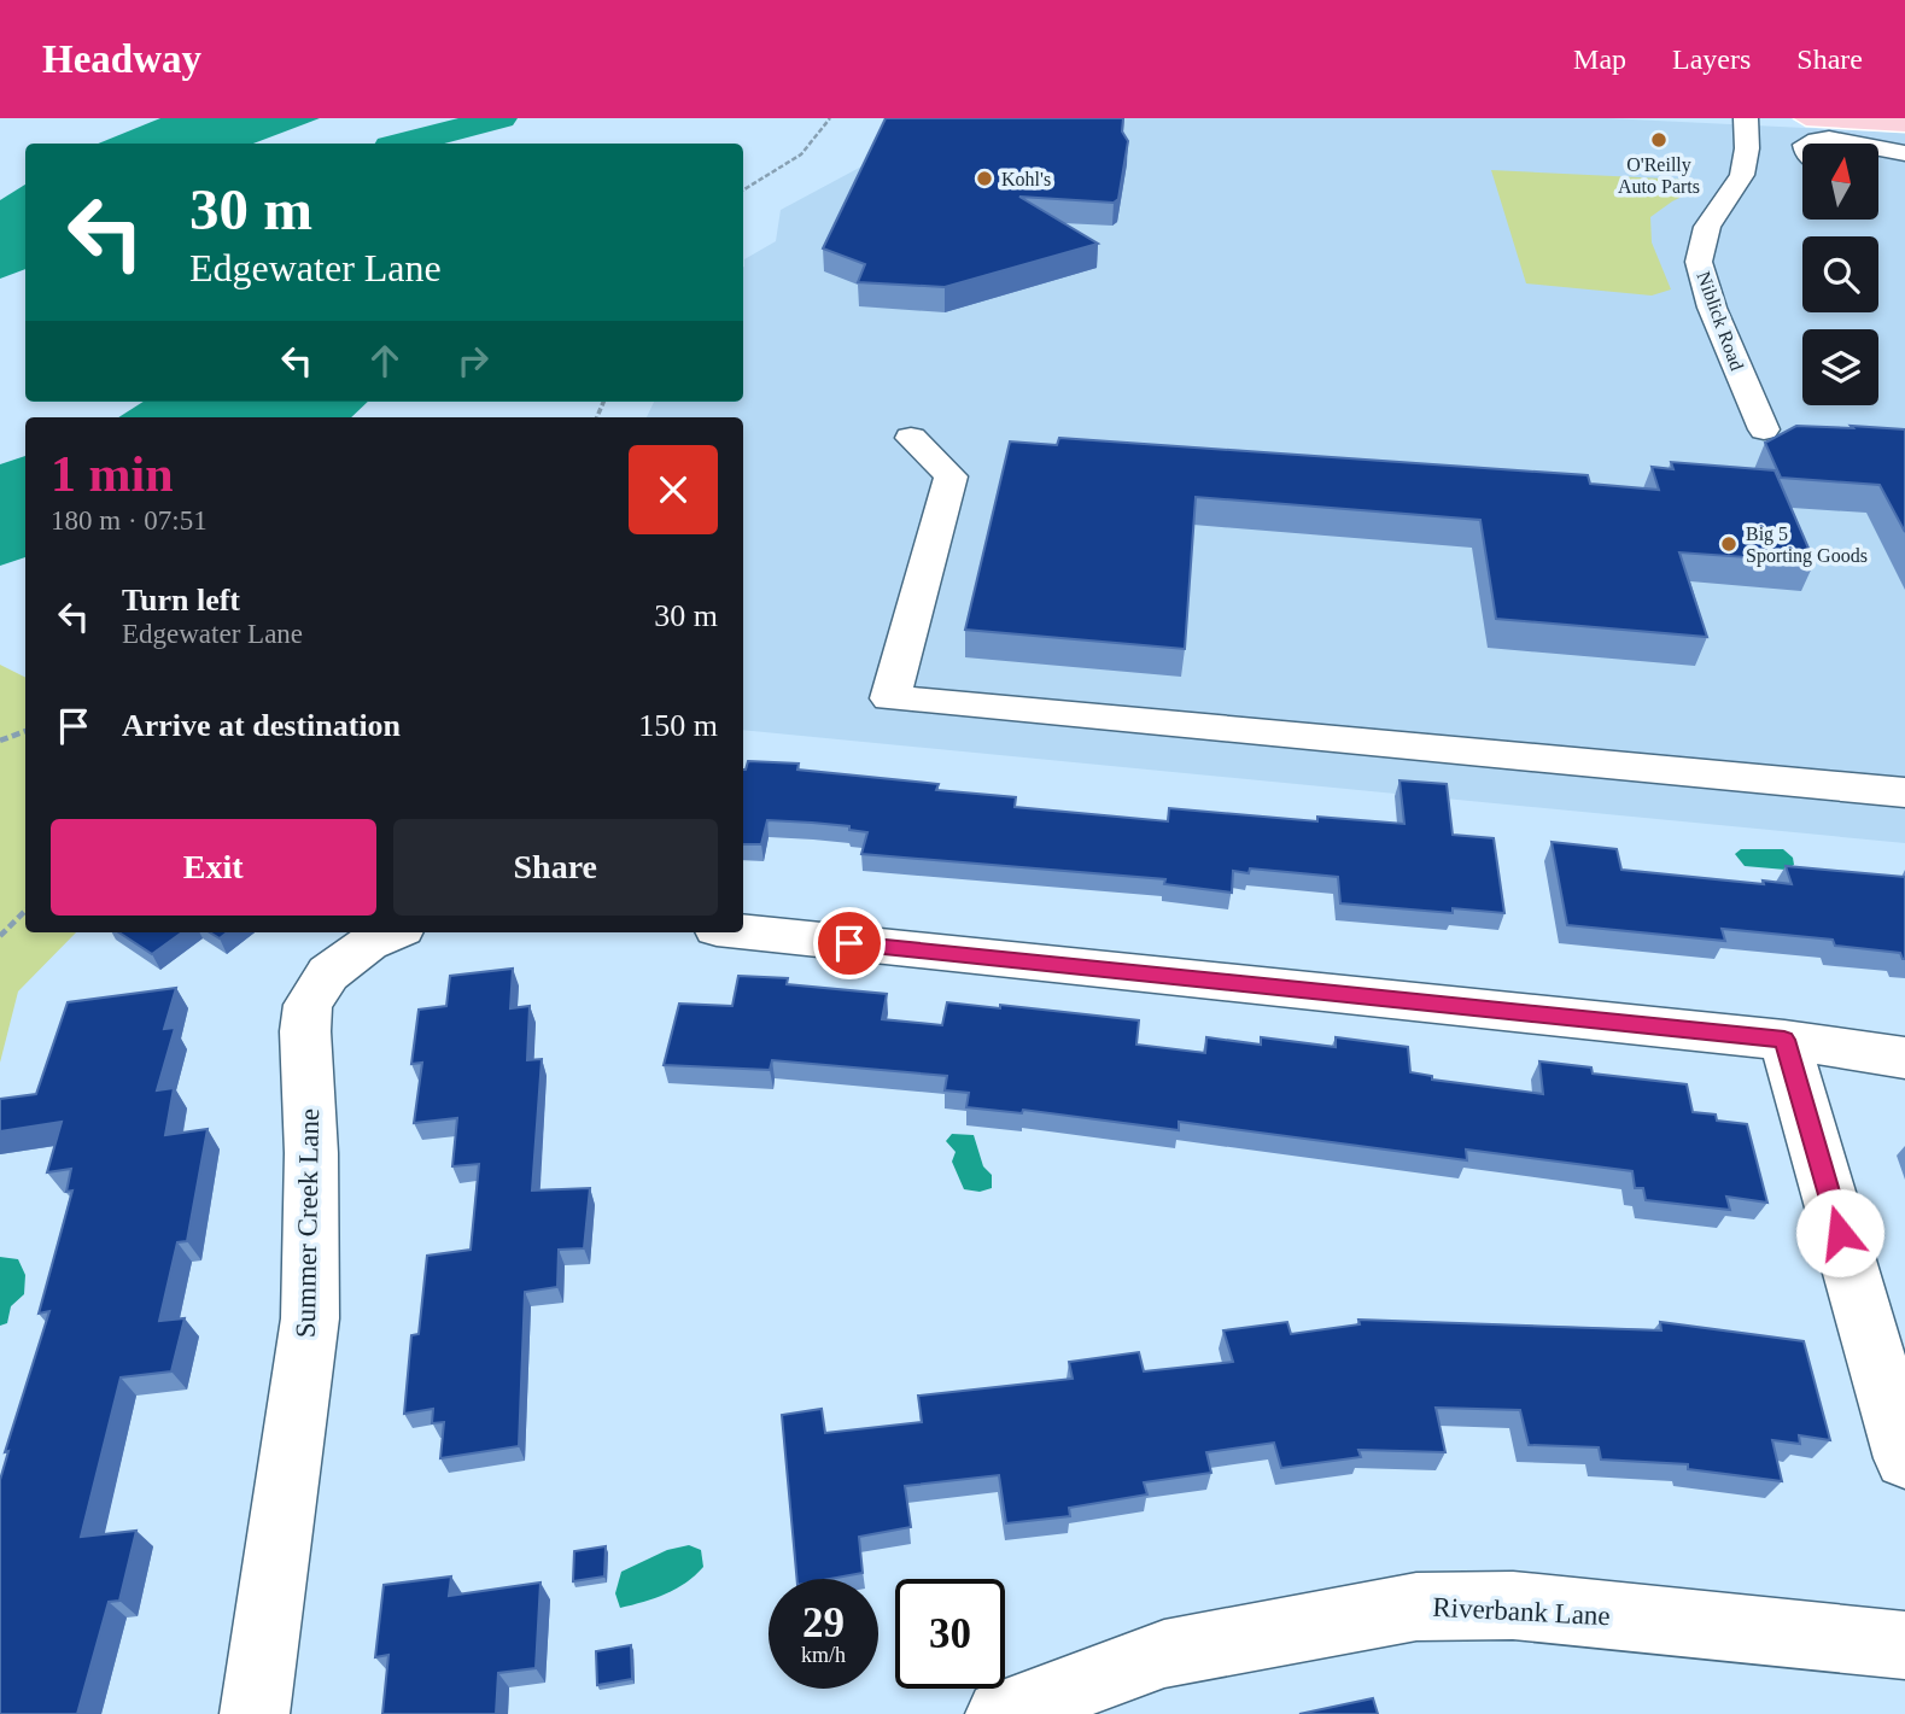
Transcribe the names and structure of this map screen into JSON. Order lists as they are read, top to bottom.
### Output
{
  "streets": {
    "street": ["Niblick Road", "Summer Creek Lane", "Riverbank Lane"]
  },
  "places": ["O'Reilly Auto Parts", "Kohl's", "Big 5 Sporting Goods"],
  "north": "top",
  "page": {
    "header": "Headway",
    "nav": ["Map", "Layers", "Share"],
    "turn": ["30 m", "Edgewater Lane"],
    "heading": ["1 min", "180 m · 07:51"],
    "list": [
      {
        "name": "Turn left",
        "note": "Edgewater Lane",
        "value": "30 m"
      },
      {
        "name": "Arrive at destination",
        "value": "150 m"
      }
    ],
    "buttons": ["Exit", "Share"],
    "speed": "29 km/h",
    "limit": "30"
  }
}
